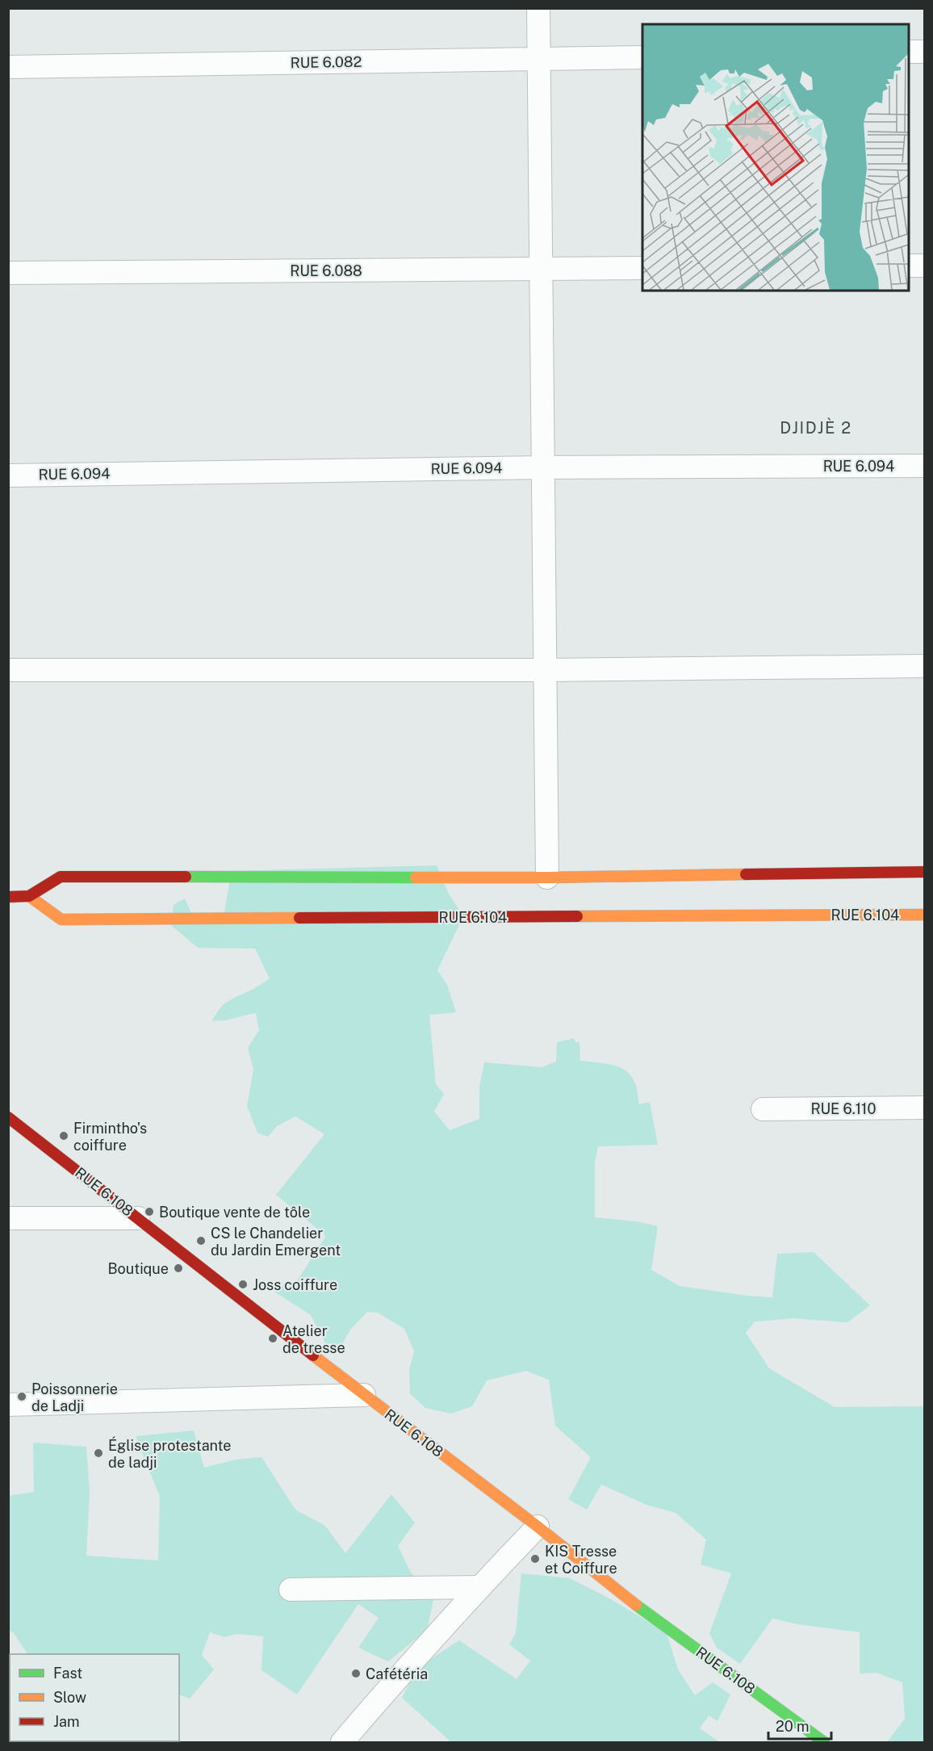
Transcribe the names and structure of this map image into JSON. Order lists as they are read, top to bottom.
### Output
{
  "streets": {
    "street": [
      "RUE 6.082",
      "RUE 6.088",
      "RUE 6.094",
      "RUE 6.104",
      "RUE 6.110",
      "RUE 6.108"
    ]
  },
  "districts": ["DJIDJÈ 2"],
  "places": [
    "Firmintho's coiffure",
    "Boutique vente de tôle",
    "CS le Chandelier du Jardin Emergent",
    "Boutique",
    "Joss coiffure",
    "Atelier de tresse",
    "Poissonnerie de Ladji",
    "Église protestante de ladji",
    "KIS Tresse et Coiffure",
    "Cafétéria"
  ],
  "legend": ["Fast", "Slow", "Jam"],
  "scale_bar": "20 m"
}
